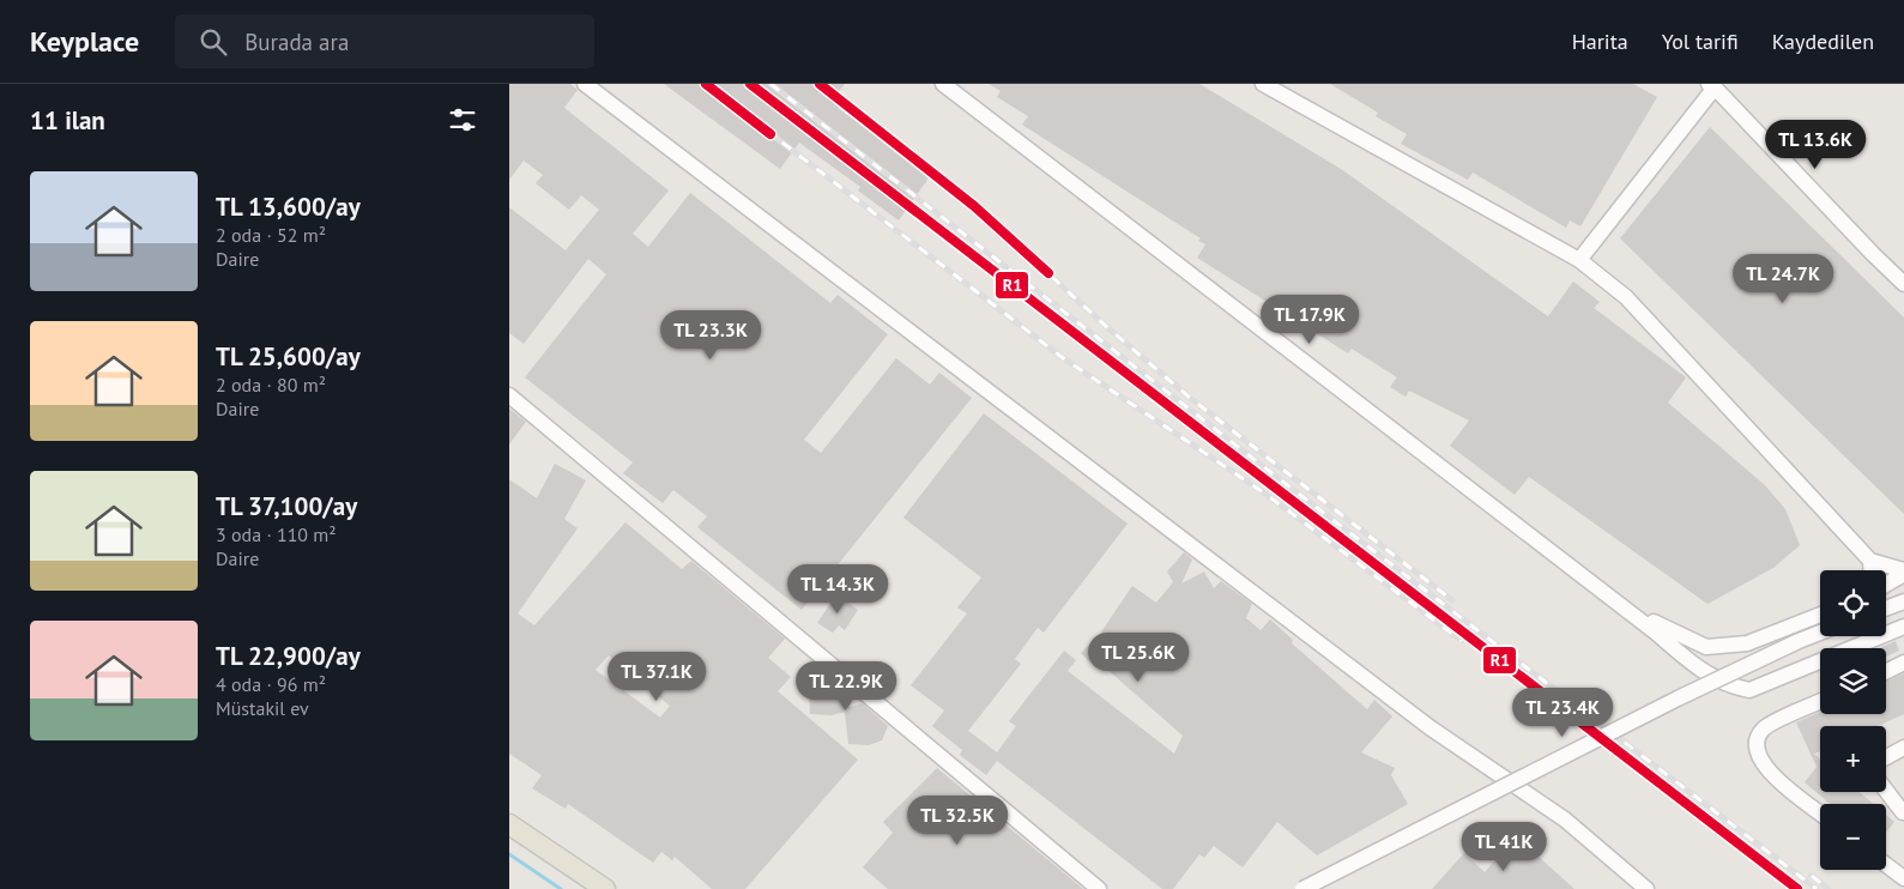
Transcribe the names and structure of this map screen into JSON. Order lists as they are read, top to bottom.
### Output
{
  "lines": ["transit line R1"],
  "page": {
    "header": "Keyplace",
    "search": "Burada ara",
    "nav": ["Harita", "Yol tarifi", "Kaydedilen"],
    "heading": "11 ilan",
    "price": [
      "TL 13.6K",
      "TL 24.7K",
      "TL 17.9K",
      "TL 23.3K",
      "TL 14.3K",
      "TL 25.6K",
      "TL 37.1K",
      "TL 22.9K",
      "TL 23.4K",
      "TL 32.5K",
      "TL 41K"
    ],
    "list": [
      {
        "name": "TL 13,600/ay",
        "note": "2 oda · 52 m² · Daire"
      },
      {
        "name": "TL 25,600/ay",
        "note": "2 oda · 80 m² · Daire"
      },
      {
        "name": "TL 37,100/ay",
        "note": "3 oda · 110 m² · Daire"
      },
      {
        "name": "TL 22,900/ay",
        "note": "4 oda · 96 m² · Müstakil ev"
      }
    ],
    "map_buttons": ["+", "−"]
  }
}
